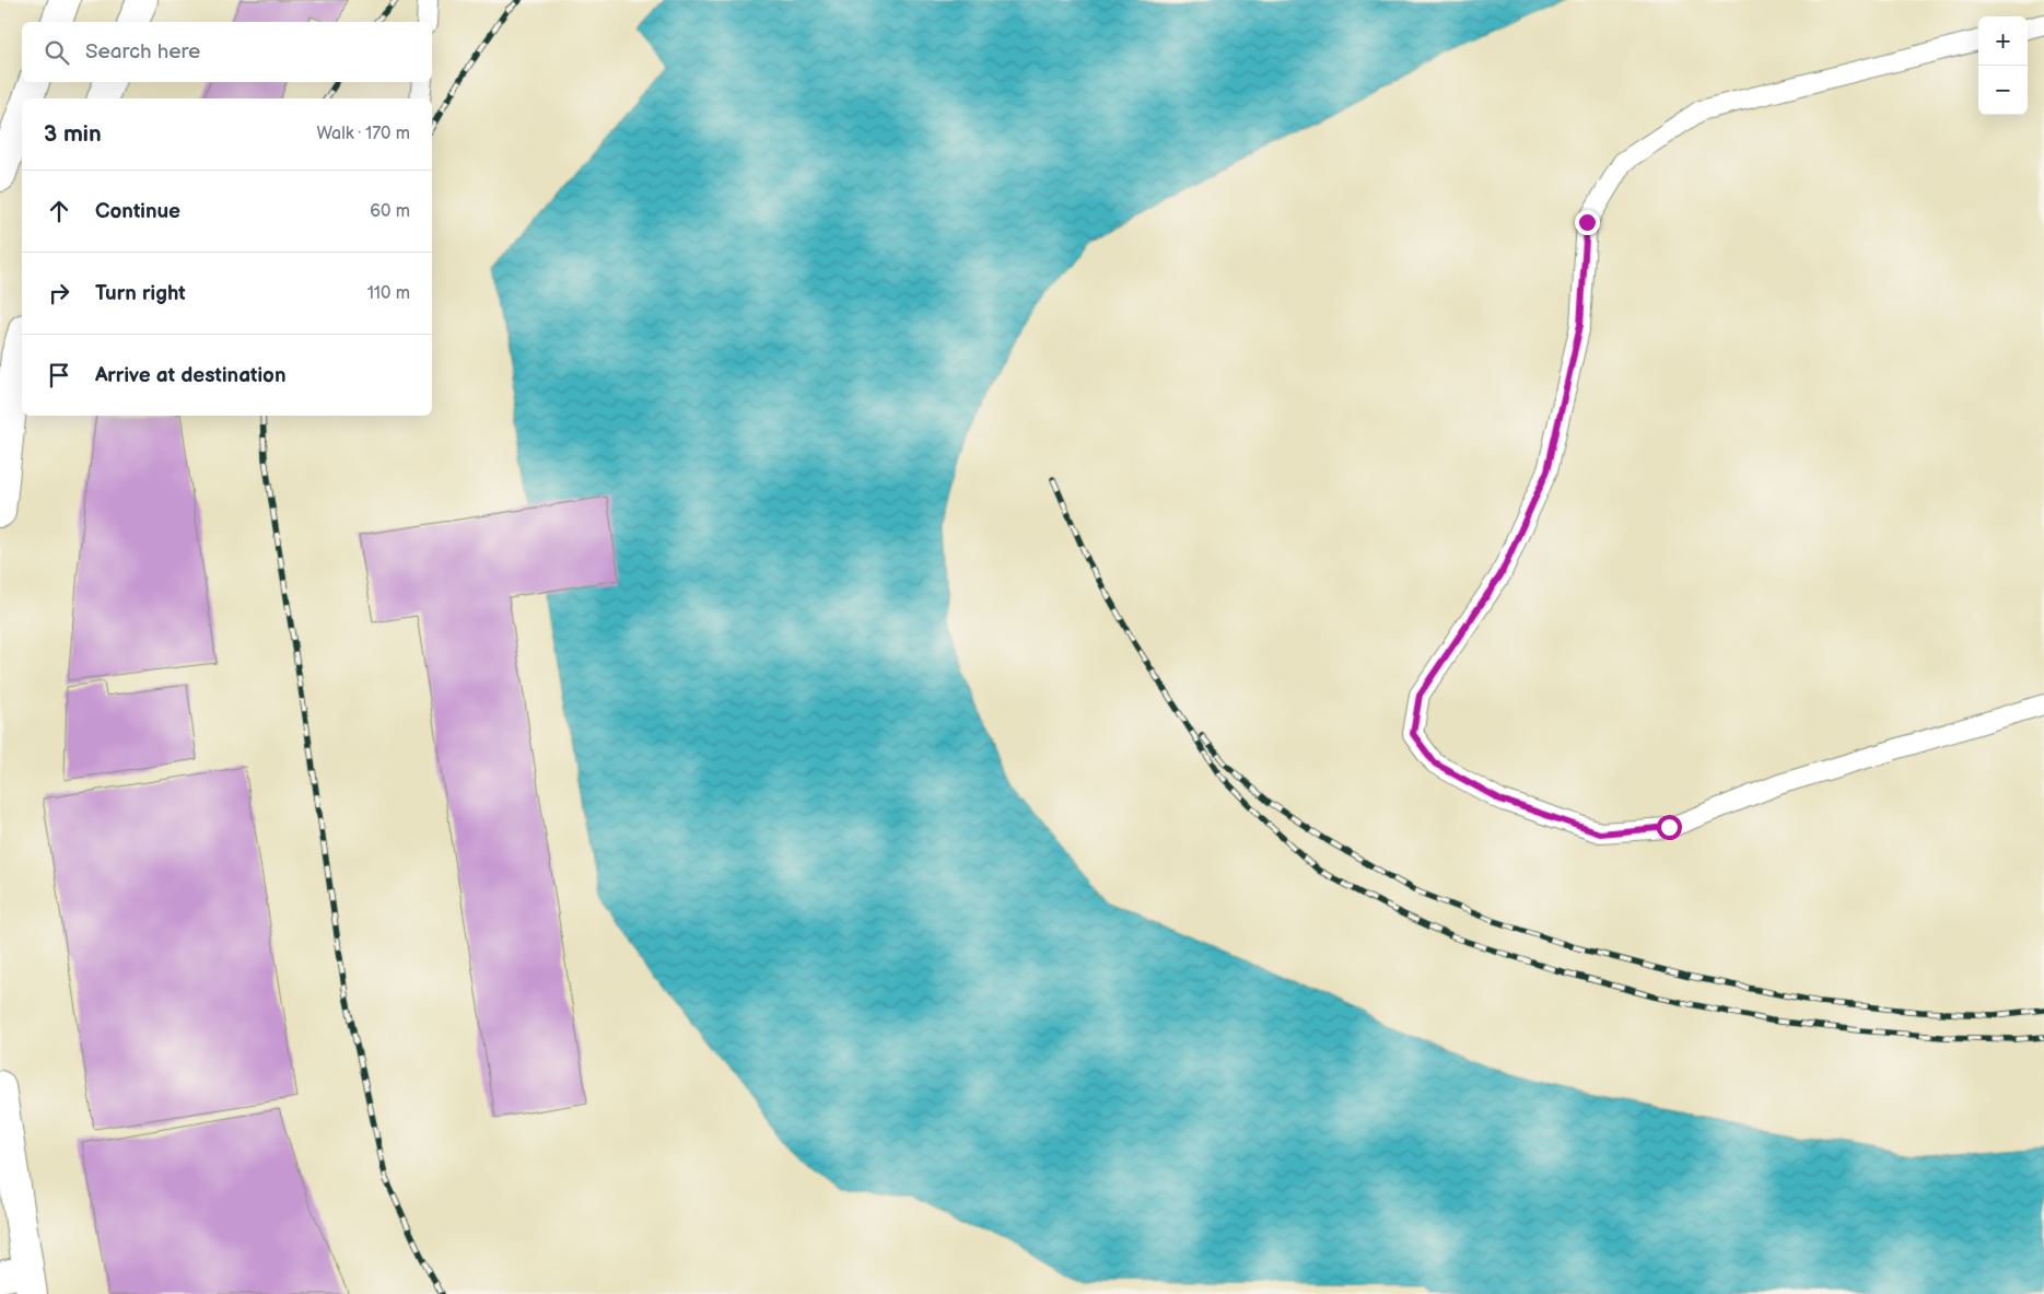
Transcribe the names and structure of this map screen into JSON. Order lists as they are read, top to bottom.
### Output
{
  "page": {
    "map_buttons": ["+", "−"],
    "search": "Search here",
    "heading": ["3 min", "Walk · 170 m"],
    "list": [
      ["Continue", "60 m"],
      ["Turn right", "110 m"],
      "Arrive at destination"
    ]
  }
}
